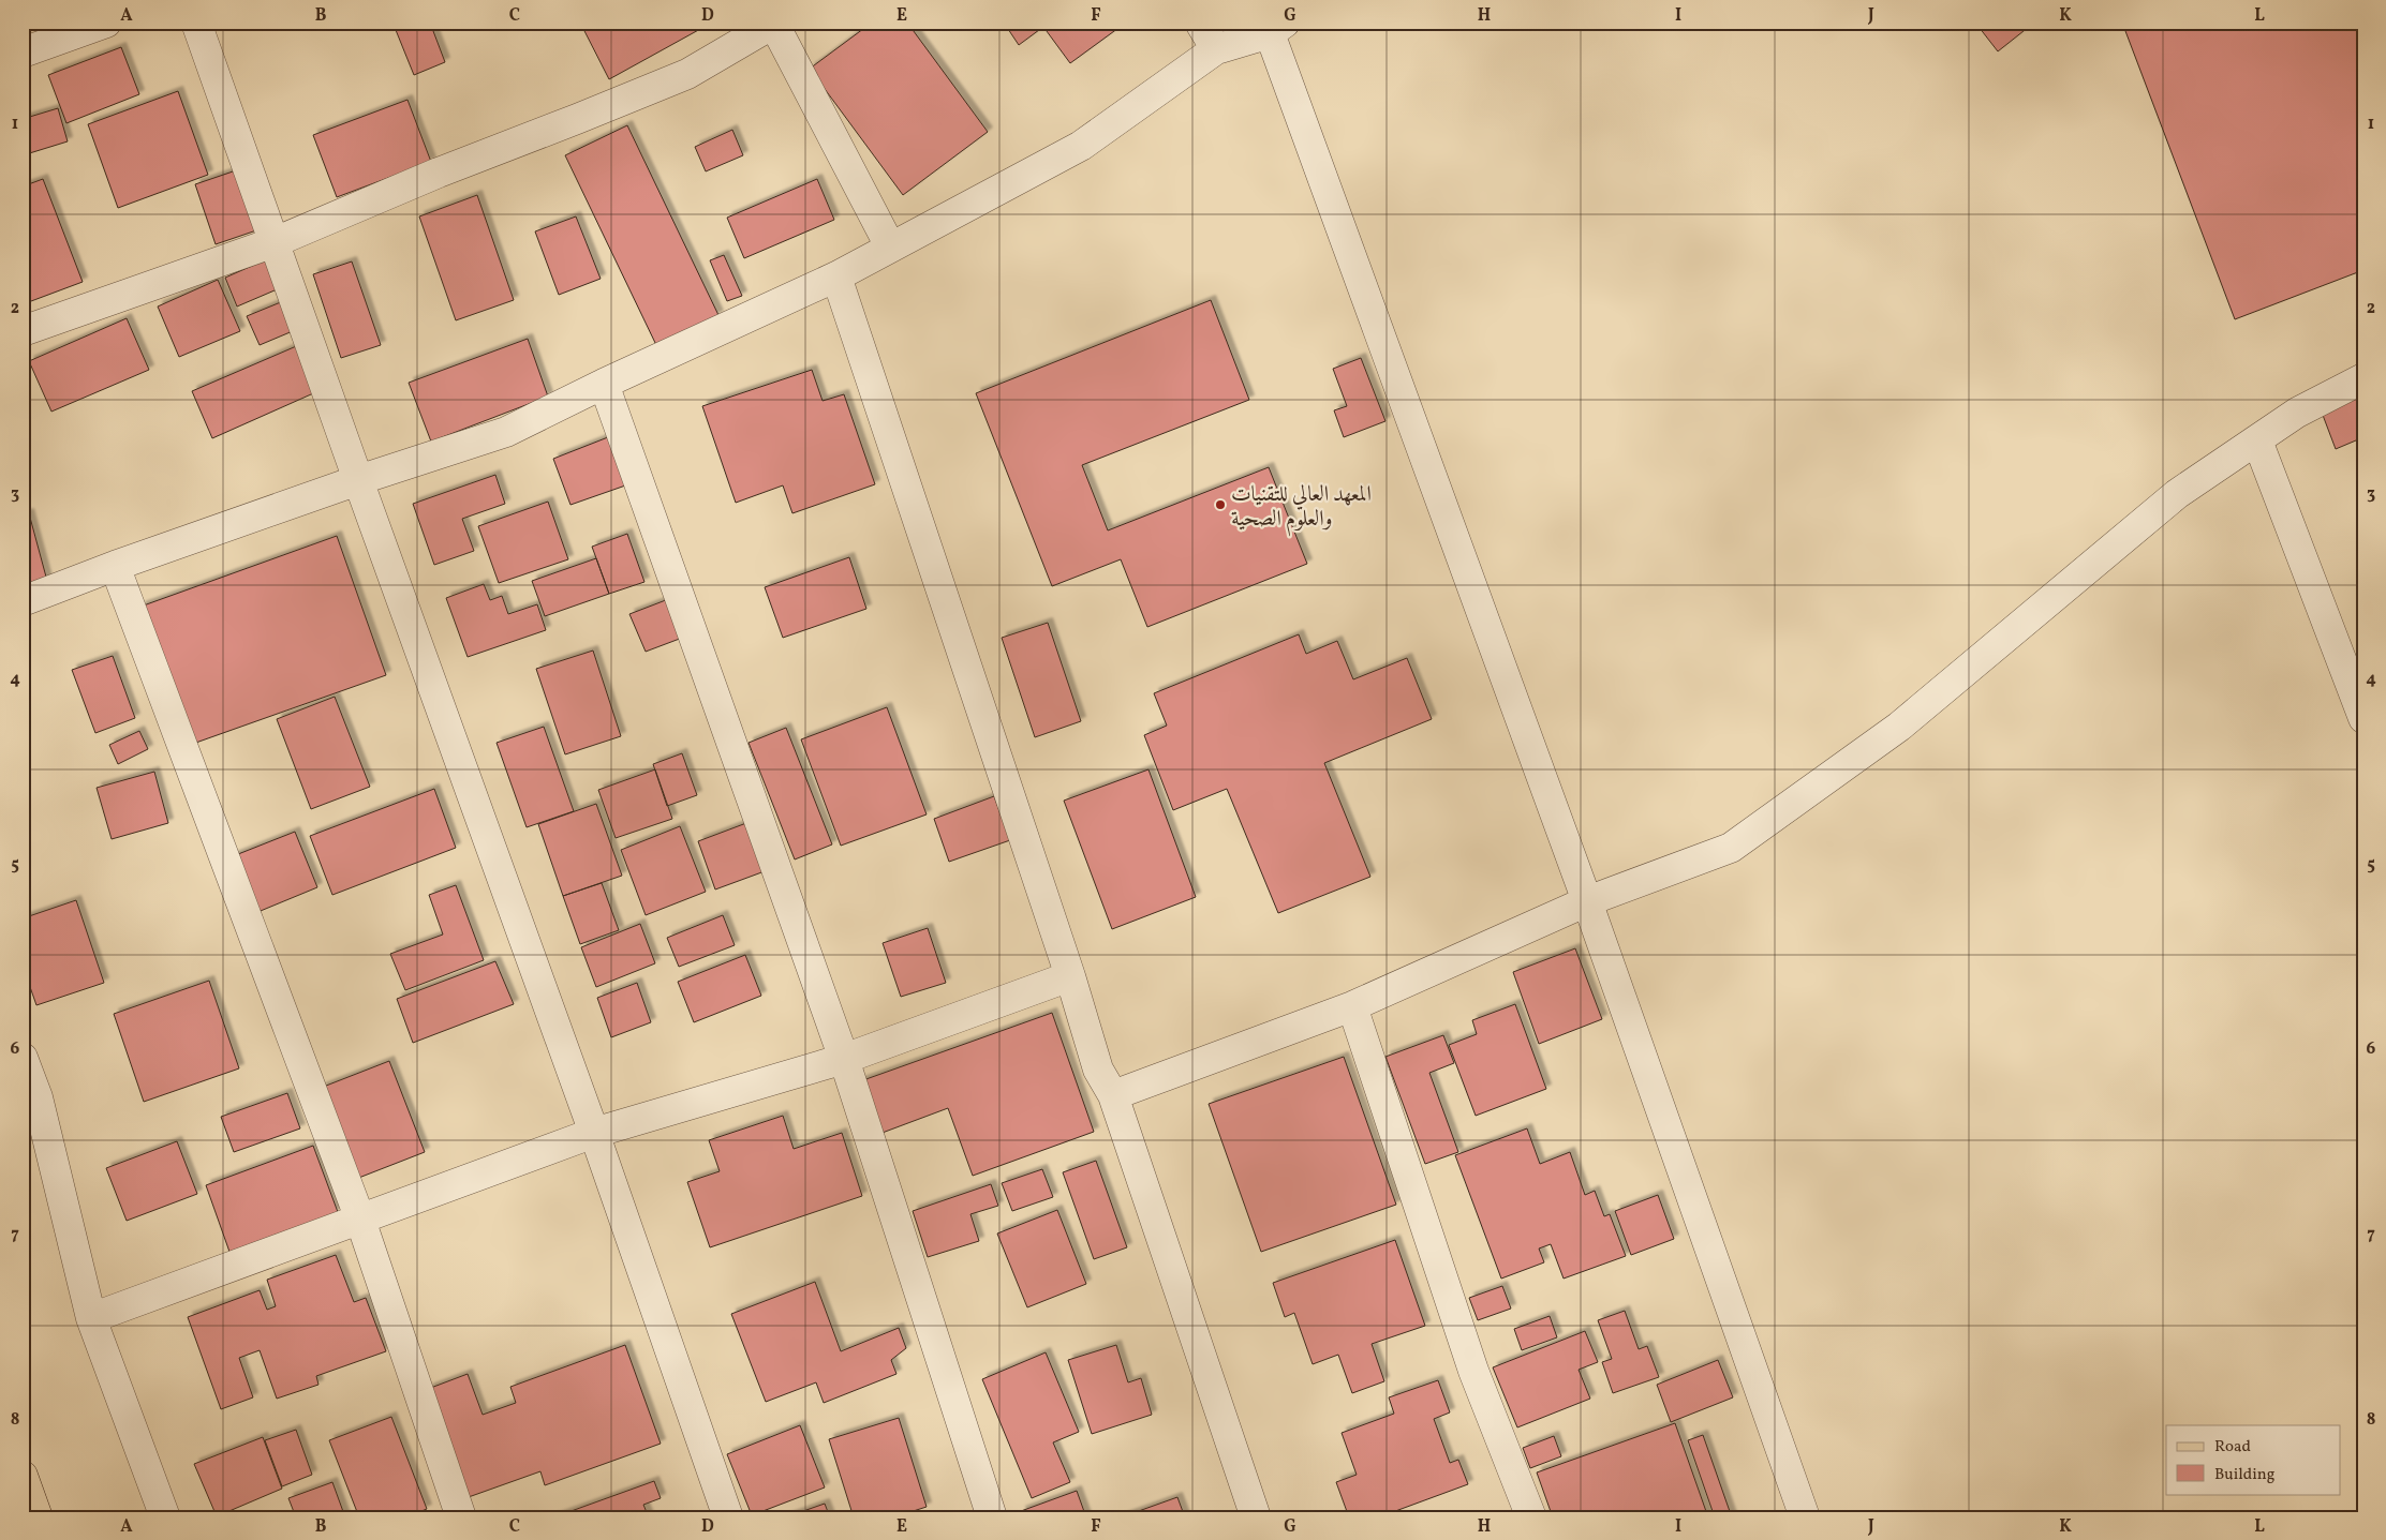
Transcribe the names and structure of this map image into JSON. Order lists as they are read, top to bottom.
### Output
{
  "places": ["المعهد العالي للتقنيات والعلوم الصحية"],
  "legend": ["Road", "Building"],
  "grid": {
    "columns": [
      "A",
      "B",
      "C",
      "D",
      "E",
      "F",
      "G",
      "H",
      "I",
      "J",
      "K",
      "L"
    ],
    "rows": [
      "1",
      "2",
      "3",
      "4",
      "5",
      "6",
      "7",
      "8"
    ]
  }
}
